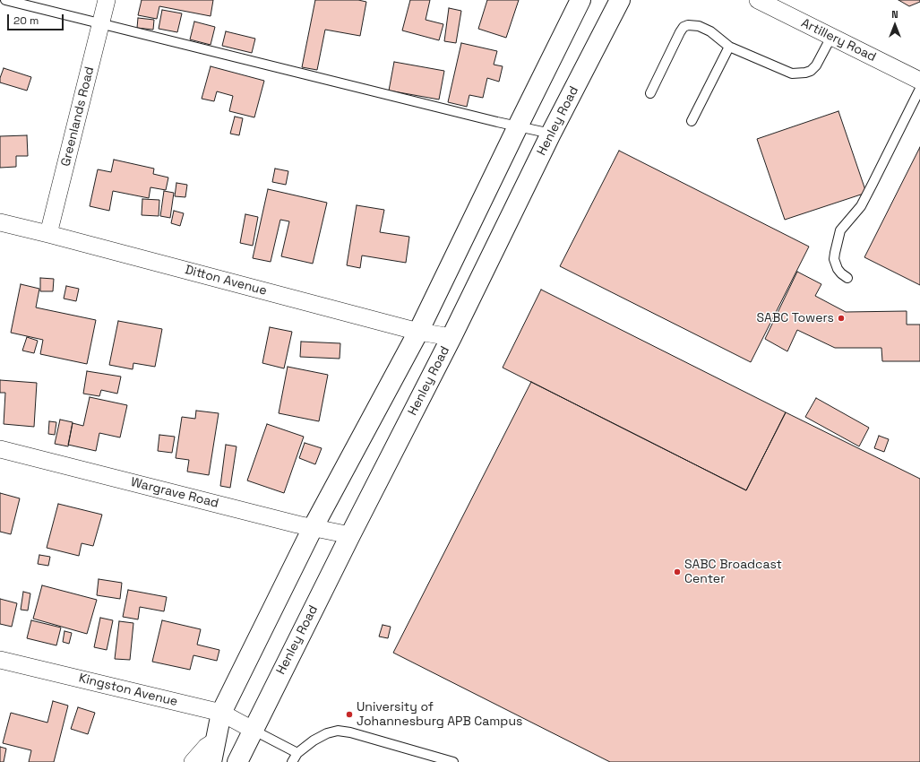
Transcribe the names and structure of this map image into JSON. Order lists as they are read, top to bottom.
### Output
{
  "streets": {
    "main road": ["Henley Road"],
    "street": [
      "Artillery Road",
      "Greenlands Road",
      "Ditton Avenue",
      "Wargrave Road",
      "Kingston Avenue"
    ]
  },
  "crossings": [
    ["Greenlands Road", "Ditton Avenue"],
    ["Henley Road", "Ditton Avenue"],
    ["Henley Road", "Wargrave Road"],
    ["Henley Road", "Kingston Avenue"]
  ],
  "places": ["SABC Towers", "SABC Broadcast Center", "University of Johannesburg APB Campus"],
  "scale_bar": "20 m",
  "north": "top"
}
